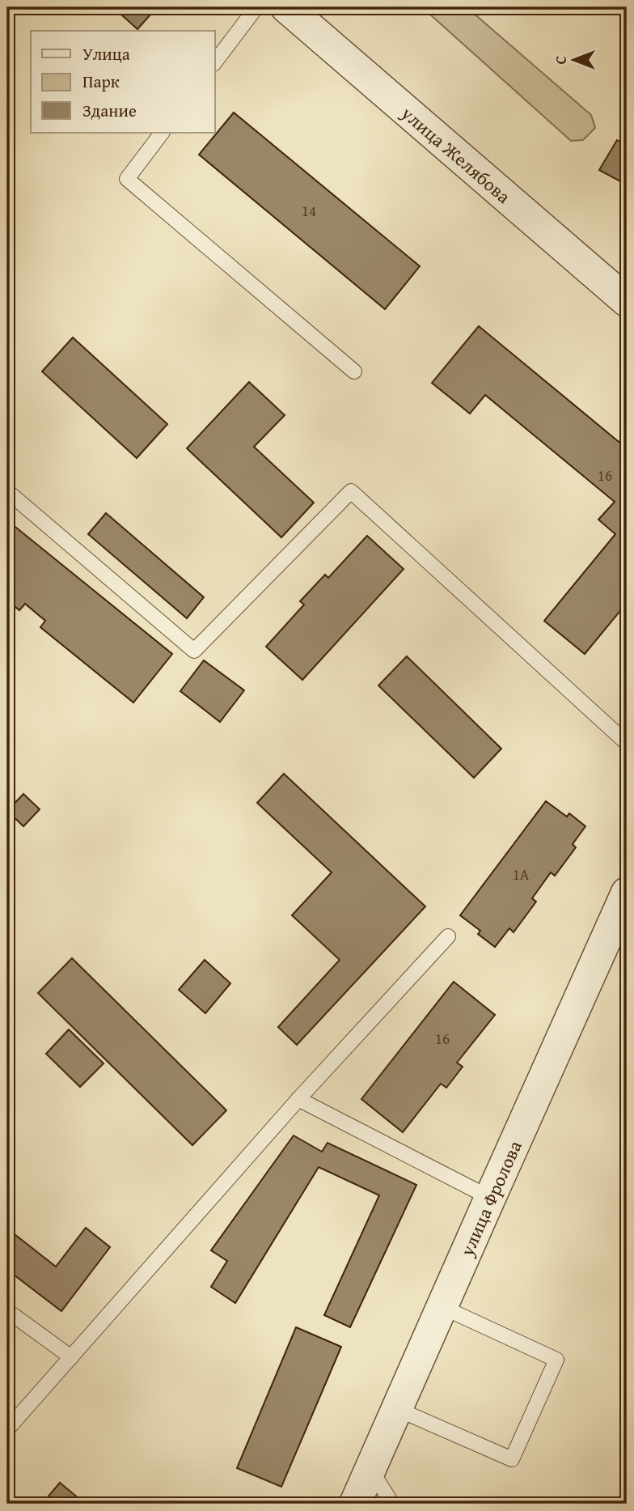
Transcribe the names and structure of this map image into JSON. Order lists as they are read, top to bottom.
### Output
{
  "streets": {
    "street": ["улица Желябова", "улица Фролова"]
  },
  "house_numbers": [
    "14",
    "16",
    "1А",
    "16"
  ],
  "legend": ["Улица", "Парк", "Здание"],
  "north": "left"
}
